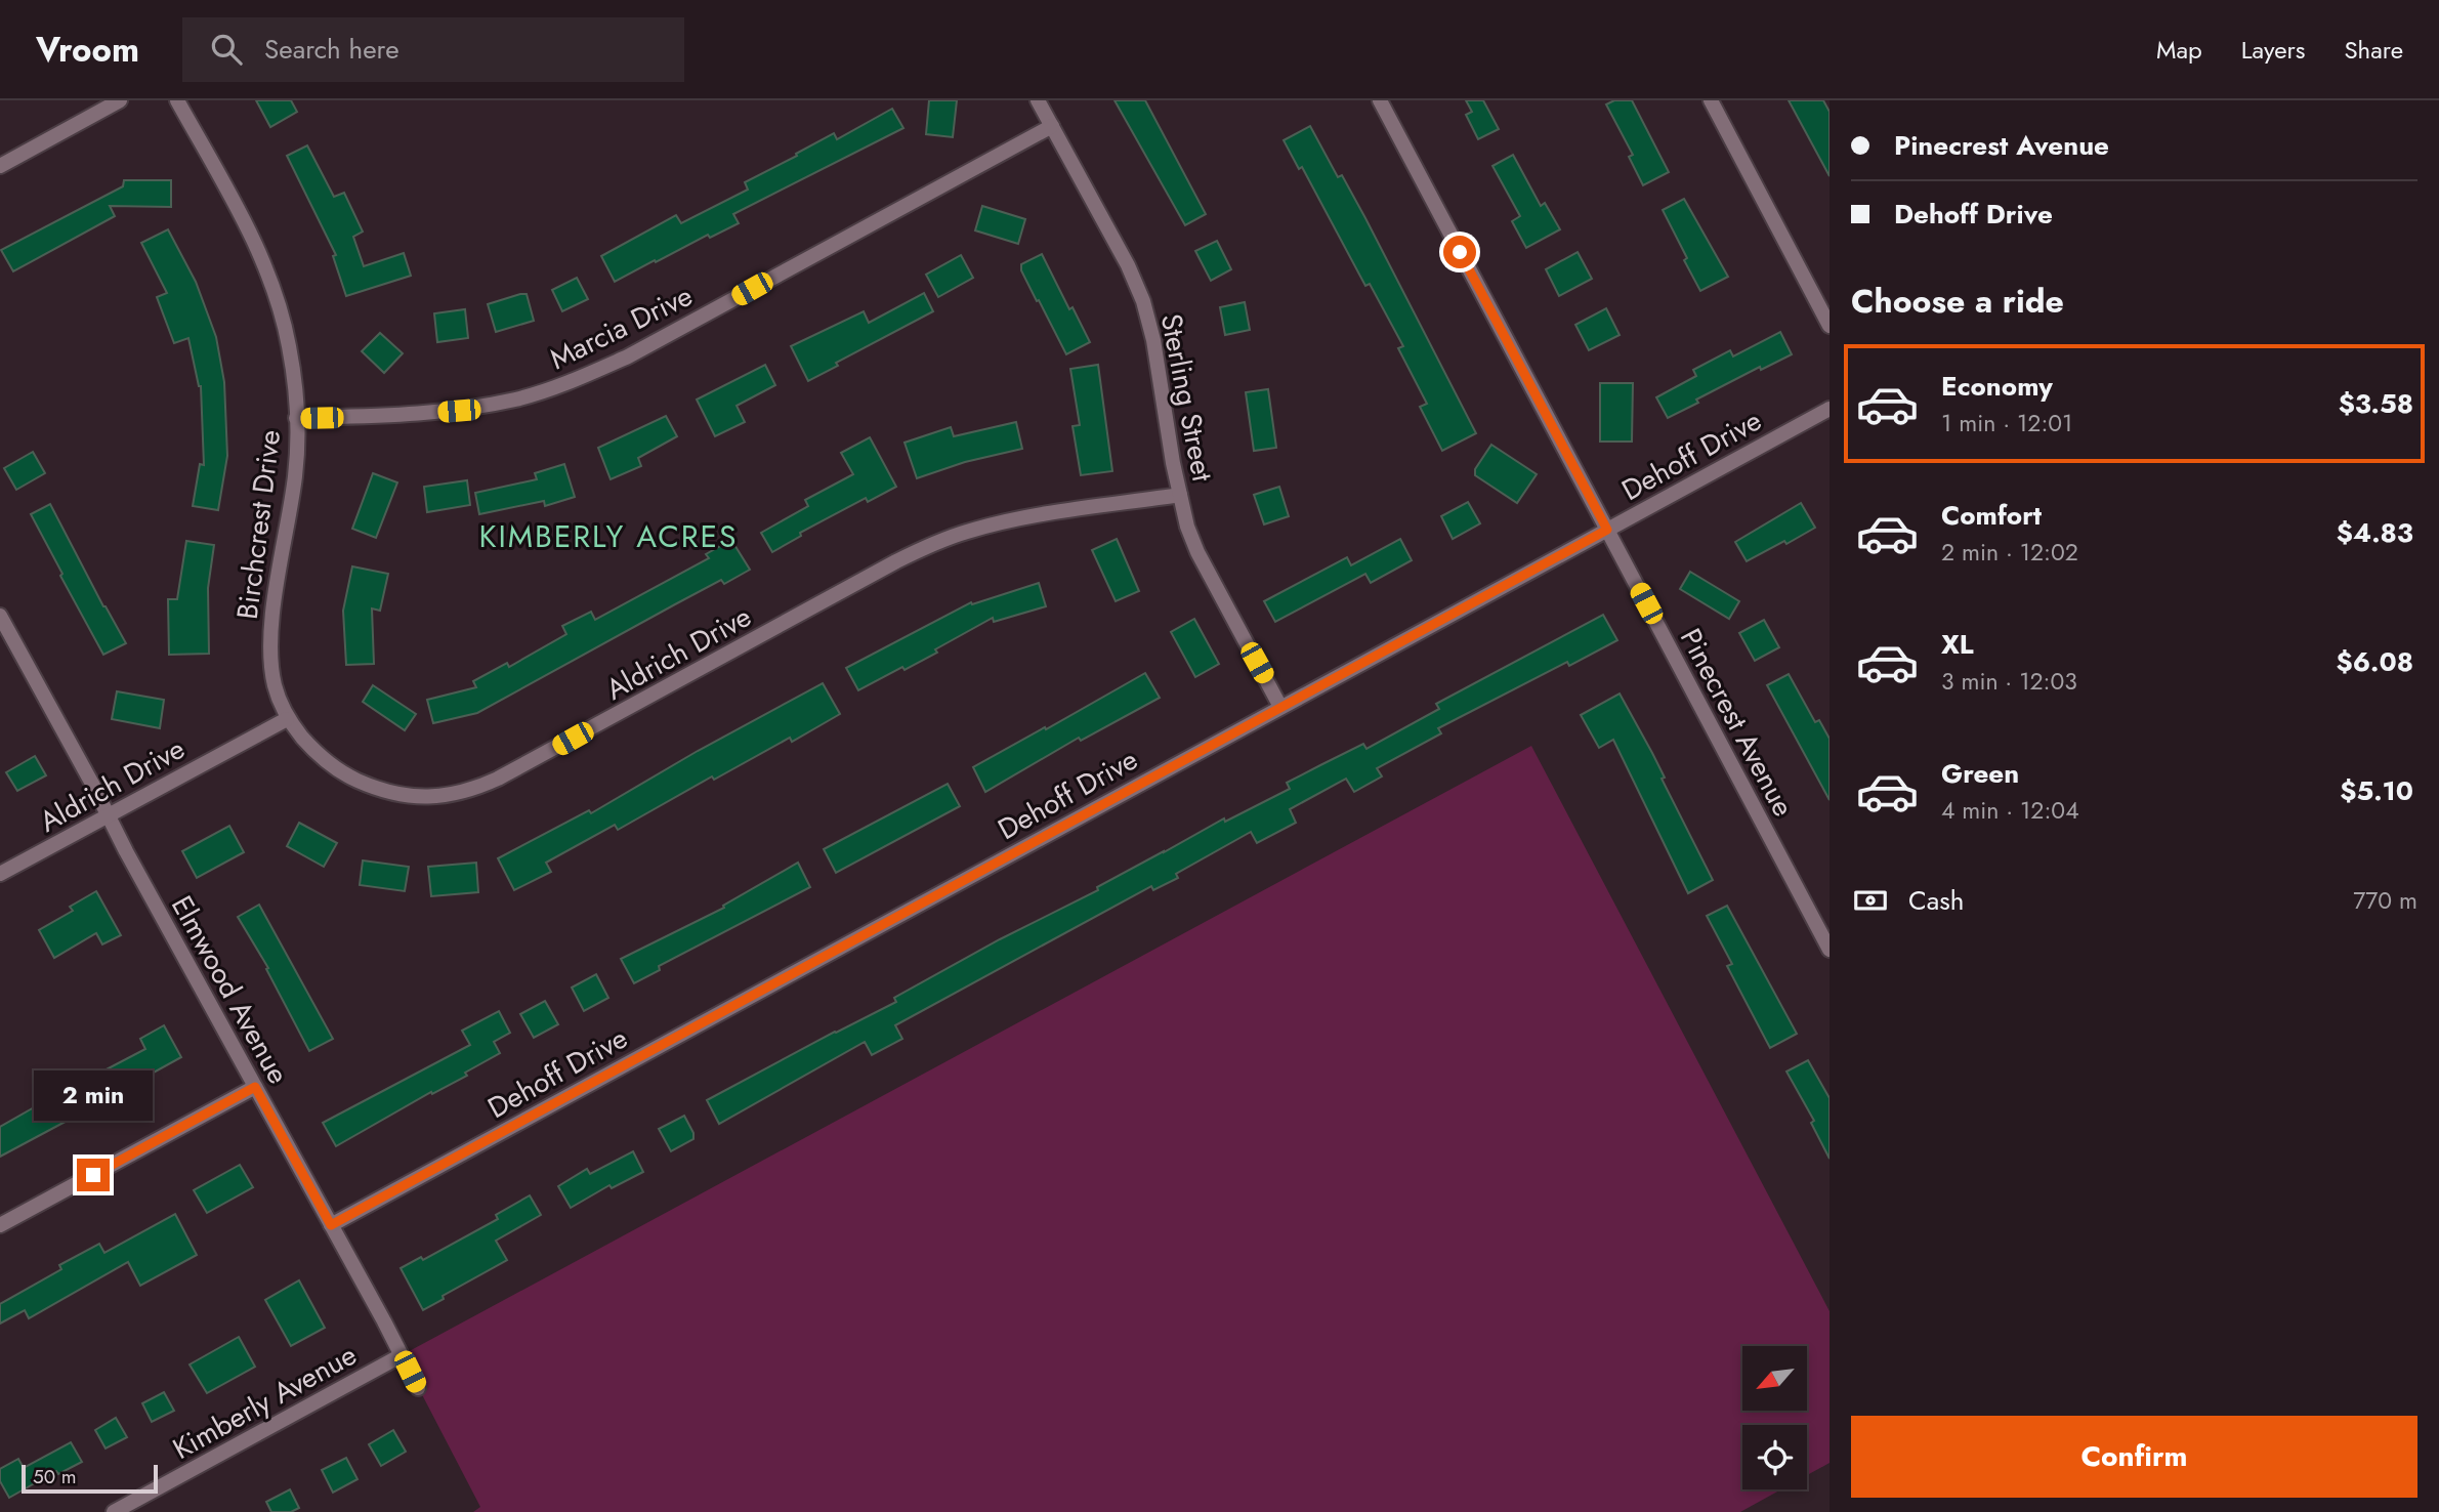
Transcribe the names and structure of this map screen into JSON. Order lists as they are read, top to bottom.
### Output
{
  "streets": {
    "street": [
      "Marcia Drive",
      "Sterling Street",
      "Dehoff Drive",
      "Birchcrest Drive",
      "Aldrich Drive",
      "Pinecrest Avenue",
      "Elmwood Avenue",
      "Kimberly Avenue"
    ]
  },
  "crossings": [
    ["Marcia Drive", "Sterling Street"],
    ["Marcia Drive", "Birchcrest Drive"],
    ["Sterling Street", "Dehoff Drive"],
    ["Sterling Street", "Aldrich Drive"],
    ["Dehoff Drive", "Pinecrest Avenue"],
    ["Dehoff Drive", "Elmwood Avenue"],
    ["Birchcrest Drive", "Aldrich Drive"],
    ["Aldrich Drive", "Elmwood Avenue"],
    ["Elmwood Avenue", "Kimberly Avenue"]
  ],
  "districts": ["KIMBERLY ACRES"],
  "scale_bar": "50 m",
  "north": "bottom left",
  "page": {
    "header": "Vroom",
    "search": "Search here",
    "nav": ["Map", "Layers", "Share"],
    "banner": ["Pinecrest Avenue", "Dehoff Drive"],
    "heading": "Choose a ride",
    "list": [
      {
        "name": "Economy",
        "note": "1 min · 12:01",
        "value": "$3.58"
      },
      {
        "name": "Comfort",
        "note": "2 min · 12:02",
        "value": "$4.83"
      },
      {
        "name": "XL",
        "note": "3 min · 12:03",
        "value": "$6.08"
      },
      {
        "name": "Green",
        "note": "4 min · 12:04",
        "value": "$5.10"
      }
    ],
    "pay": ["Cash", "770 m"],
    "bubble": "2 min",
    "buttons": "Confirm",
    "scale": "50 m"
  }
}
